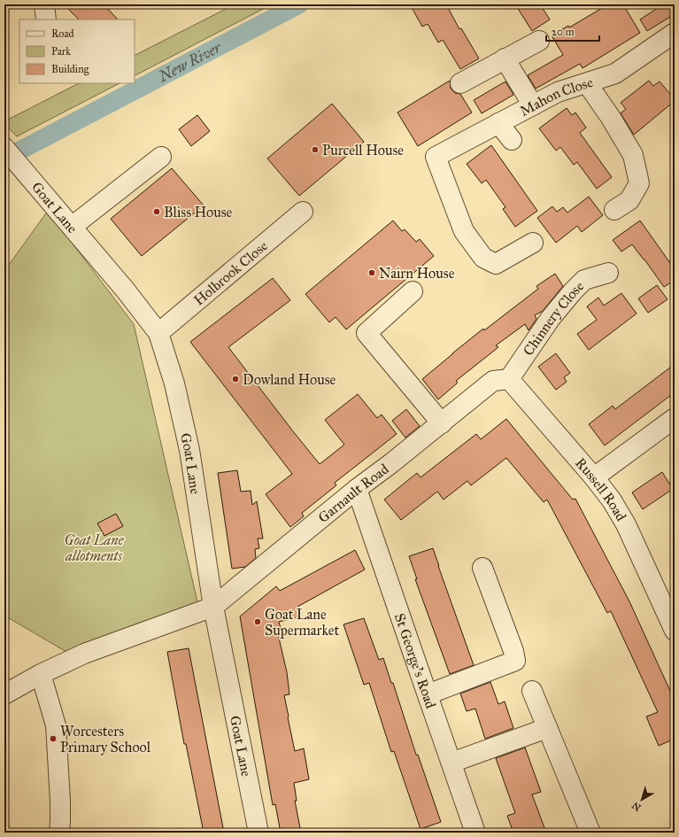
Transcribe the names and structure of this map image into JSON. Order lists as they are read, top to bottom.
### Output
{
  "streets": {
    "street": [
      "Mahon Close",
      "Goat Lane",
      "Holbrook Close",
      "Chinnery Close",
      "Russell Road",
      "Garnault Road",
      "St George's Road"
    ]
  },
  "crossings": [
    ["Goat Lane", "Holbrook Close"],
    ["Goat Lane", "Garnault Road"],
    ["Chinnery Close", "Russell Road"],
    ["Chinnery Close", "Garnault Road"],
    ["Russell Road", "Garnault Road"],
    ["Garnault Road", "St George's Road"]
  ],
  "water": ["New River"],
  "parks": ["Goat Lane allotments"],
  "places": [
    "Purcell House",
    "Bliss House",
    "Nairn House",
    "Dowland House",
    "Goat Lane Supermarket",
    "Worcesters Primary School"
  ],
  "legend": ["Road", "Park", "Building"],
  "scale_bar": "20 m",
  "north": "bottom left"
}
